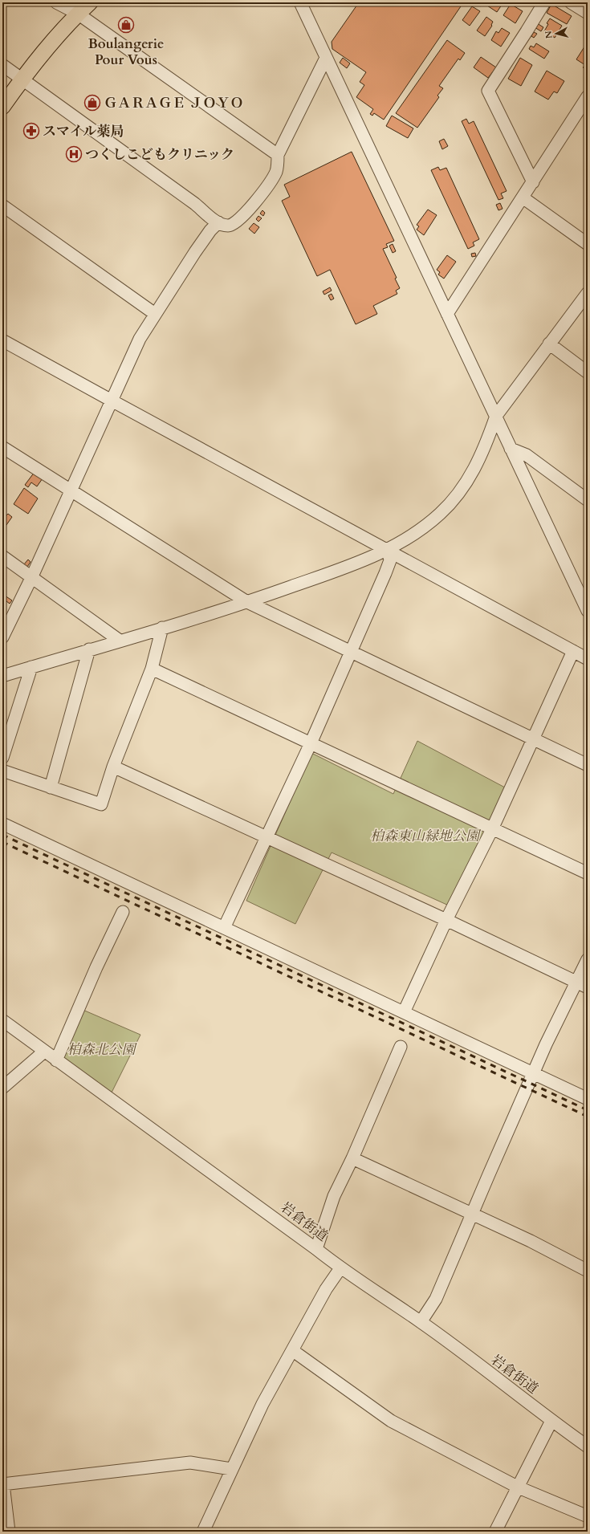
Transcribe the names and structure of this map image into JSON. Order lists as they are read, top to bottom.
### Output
{
  "streets": {
    "street": ["岩倉街道"]
  },
  "parks": ["柏森東山緑地公園", "柏森北公園"],
  "places": {
    "shop": ["Boulangerie Pour Vous", "ＧＡＲＡＧＥ ＪＯＹＯ"],
    "pharmacy": ["スマイル薬局"],
    "hospital": ["つくしこどもクリニック"]
  },
  "north": "left"
}
